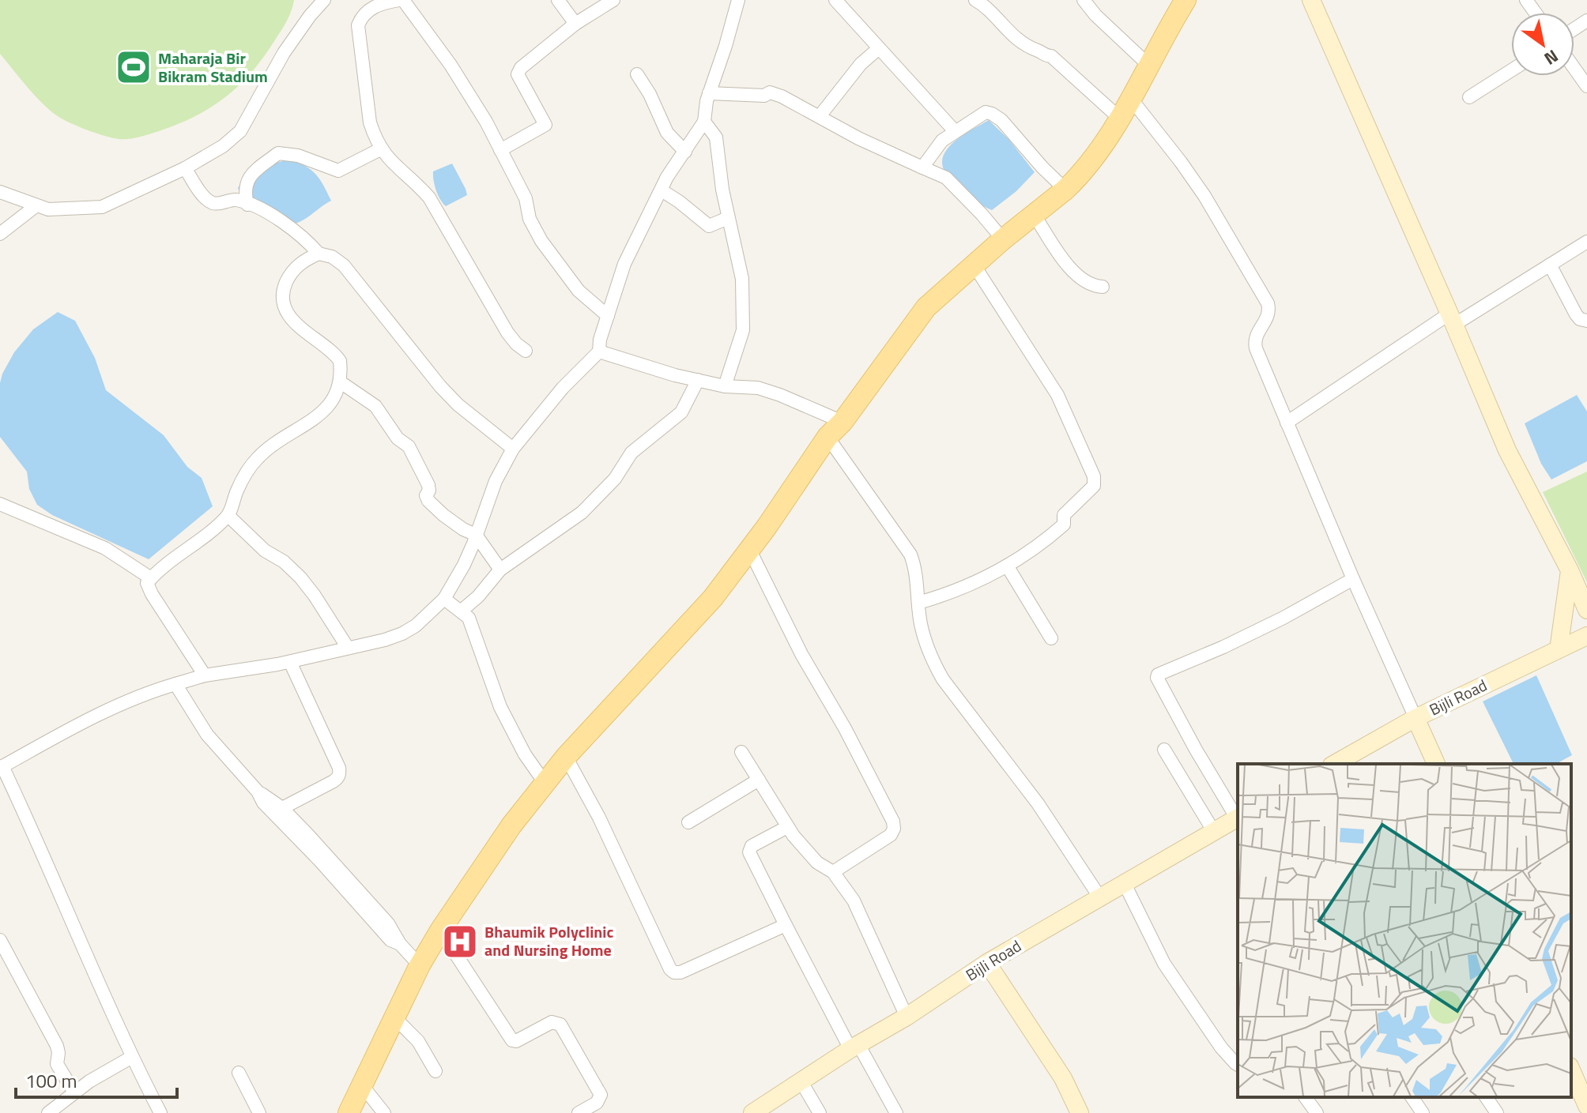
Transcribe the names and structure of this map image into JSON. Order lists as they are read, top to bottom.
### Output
{
  "streets": {
    "street": ["Bijli Road"]
  },
  "places": {
    "sports": ["Maharaja Bir Bikram Stadium"],
    "hospital": ["Bhaumik Polyclinic and Nursing Home"]
  },
  "scale_bar": "100 m",
  "north": "bottom right"
}
